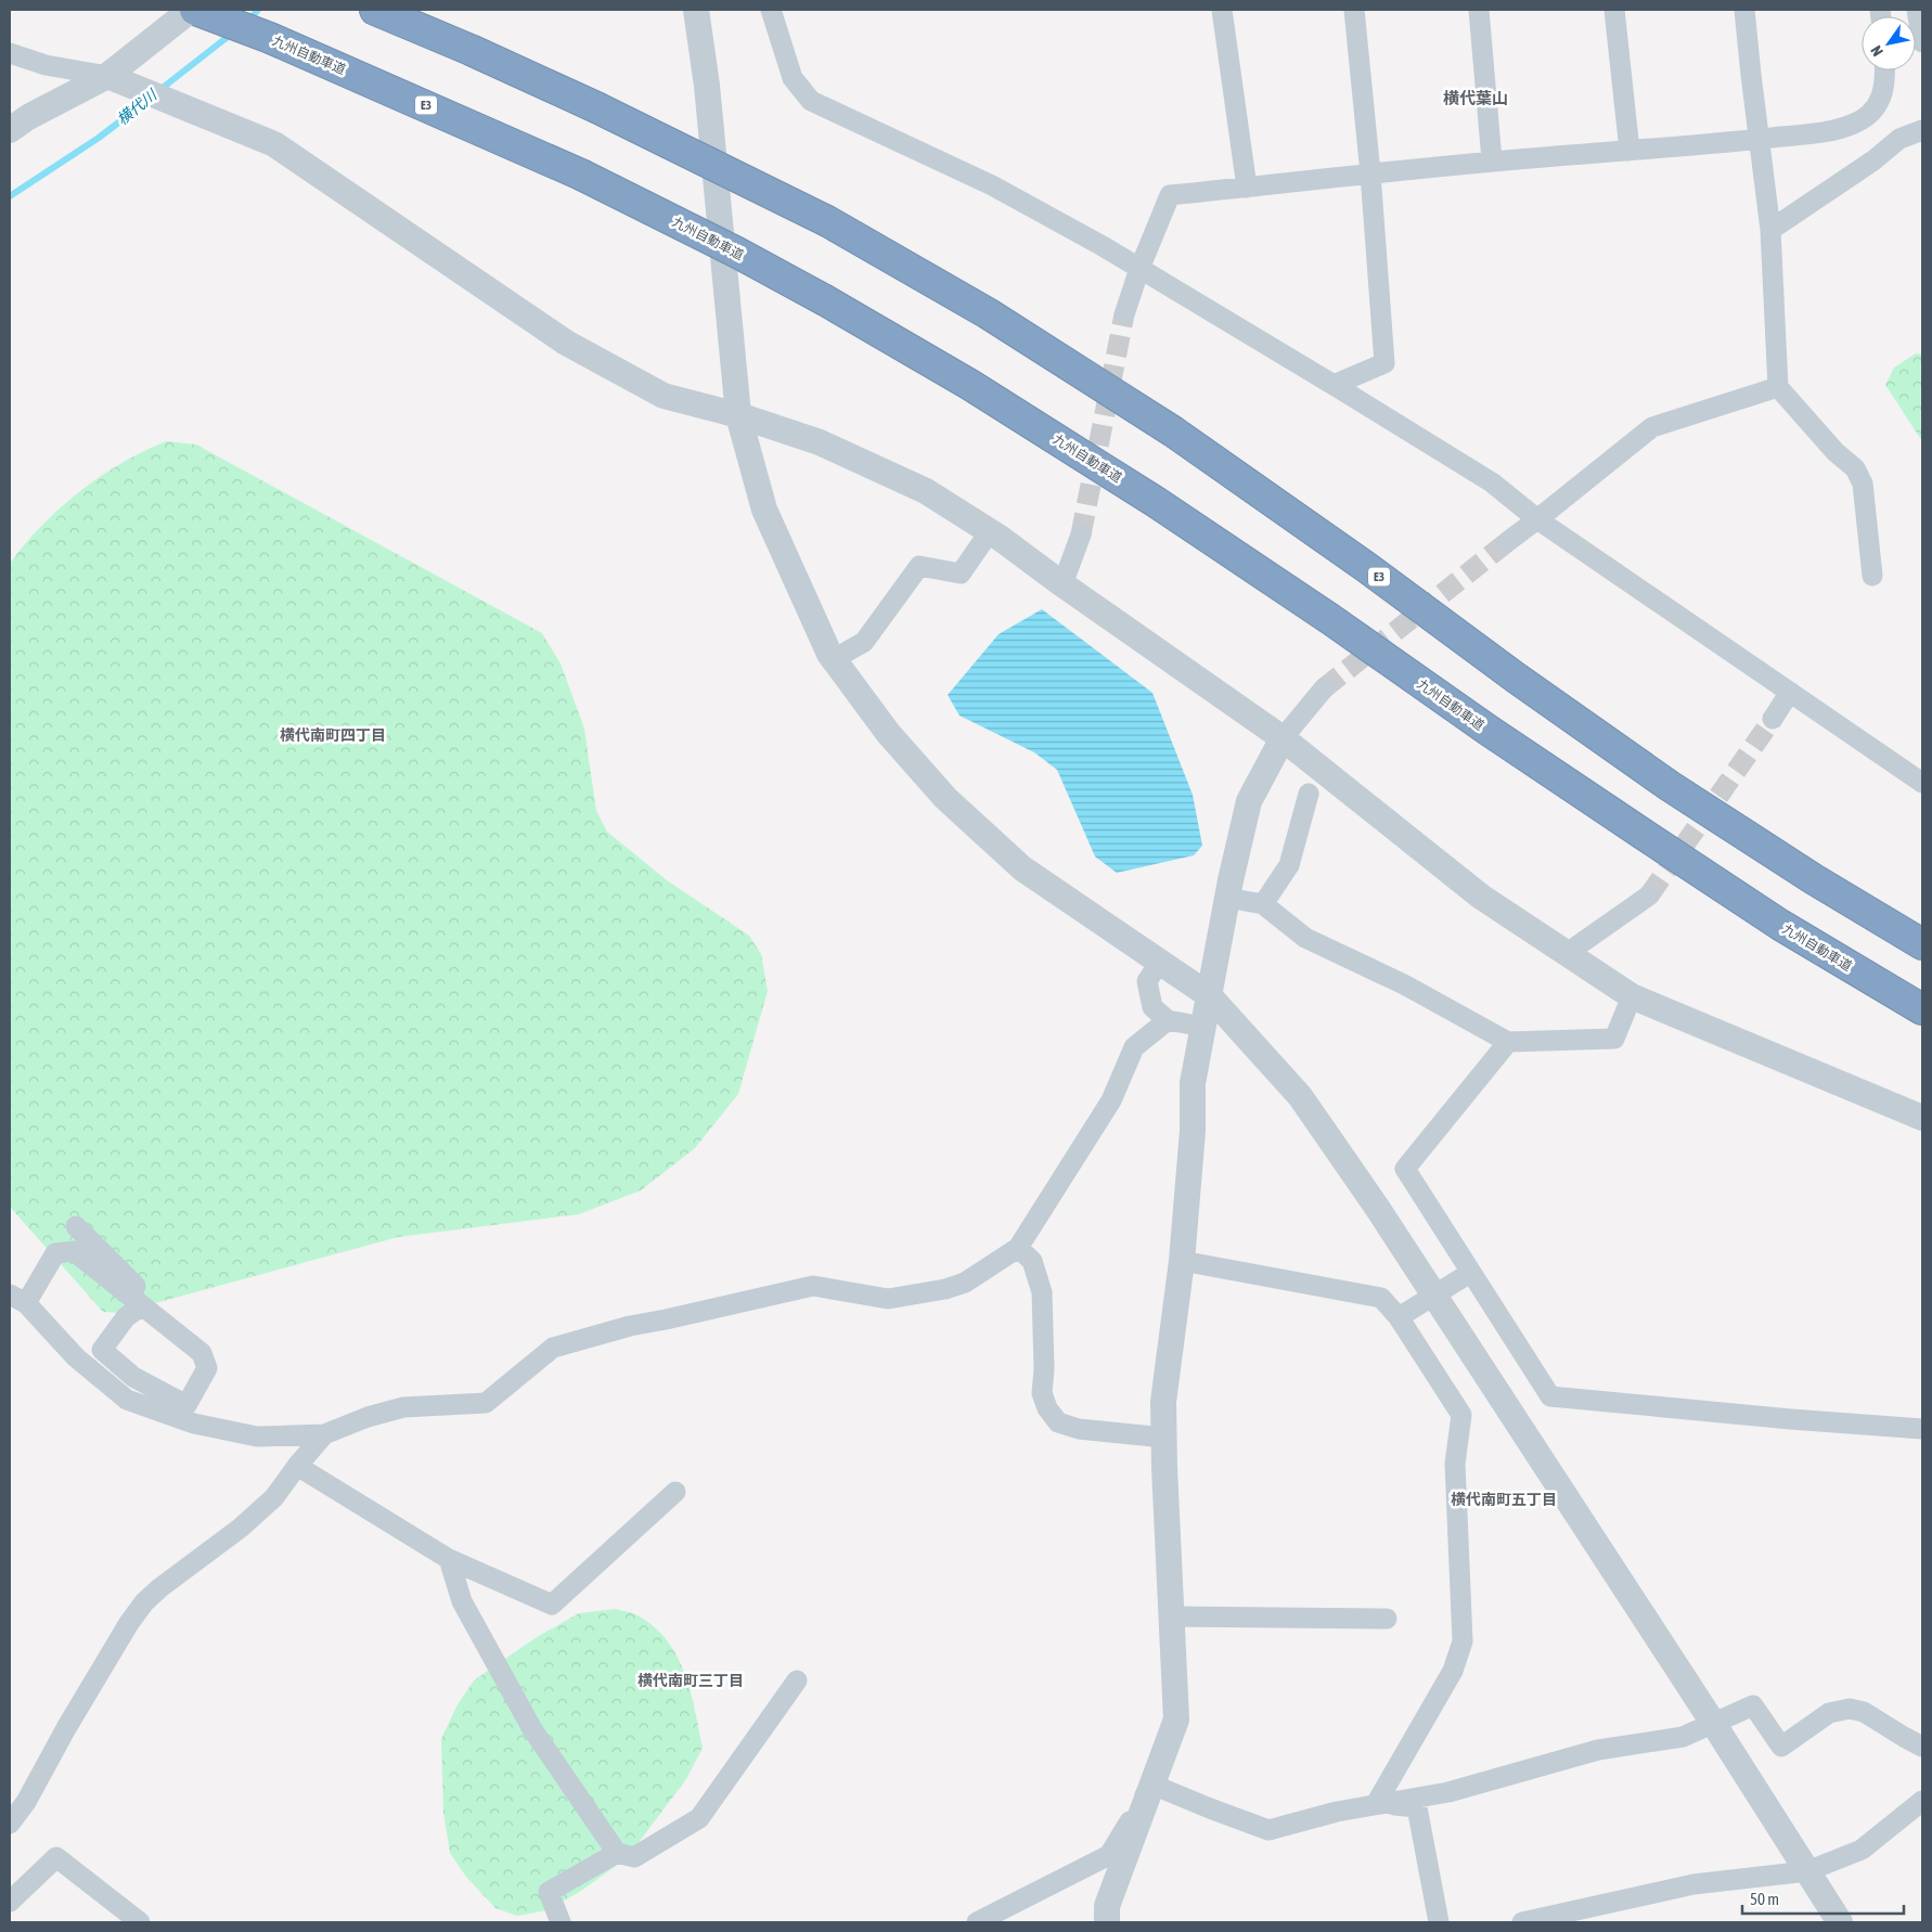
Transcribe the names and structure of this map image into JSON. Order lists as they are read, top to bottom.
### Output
{
  "streets": {
    "highway": ["九州自動車道", "E3"]
  },
  "districts": [
    "横代葉山",
    "横代南町四丁目",
    "横代南町五丁目",
    "横代南町三丁目"
  ],
  "water": ["横代川"],
  "scale_bar": "50 m",
  "north": "bottom left"
}
